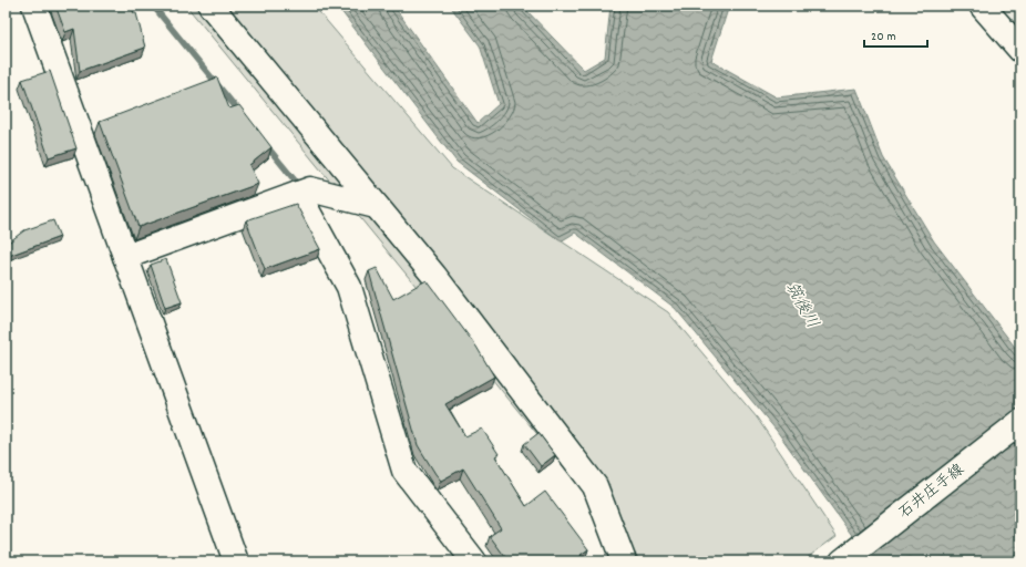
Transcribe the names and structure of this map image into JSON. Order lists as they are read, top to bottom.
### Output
{
  "streets": {
    "street": ["石井庄手線"]
  },
  "water": ["筑後川"],
  "scale_bar": "20 m"
}
